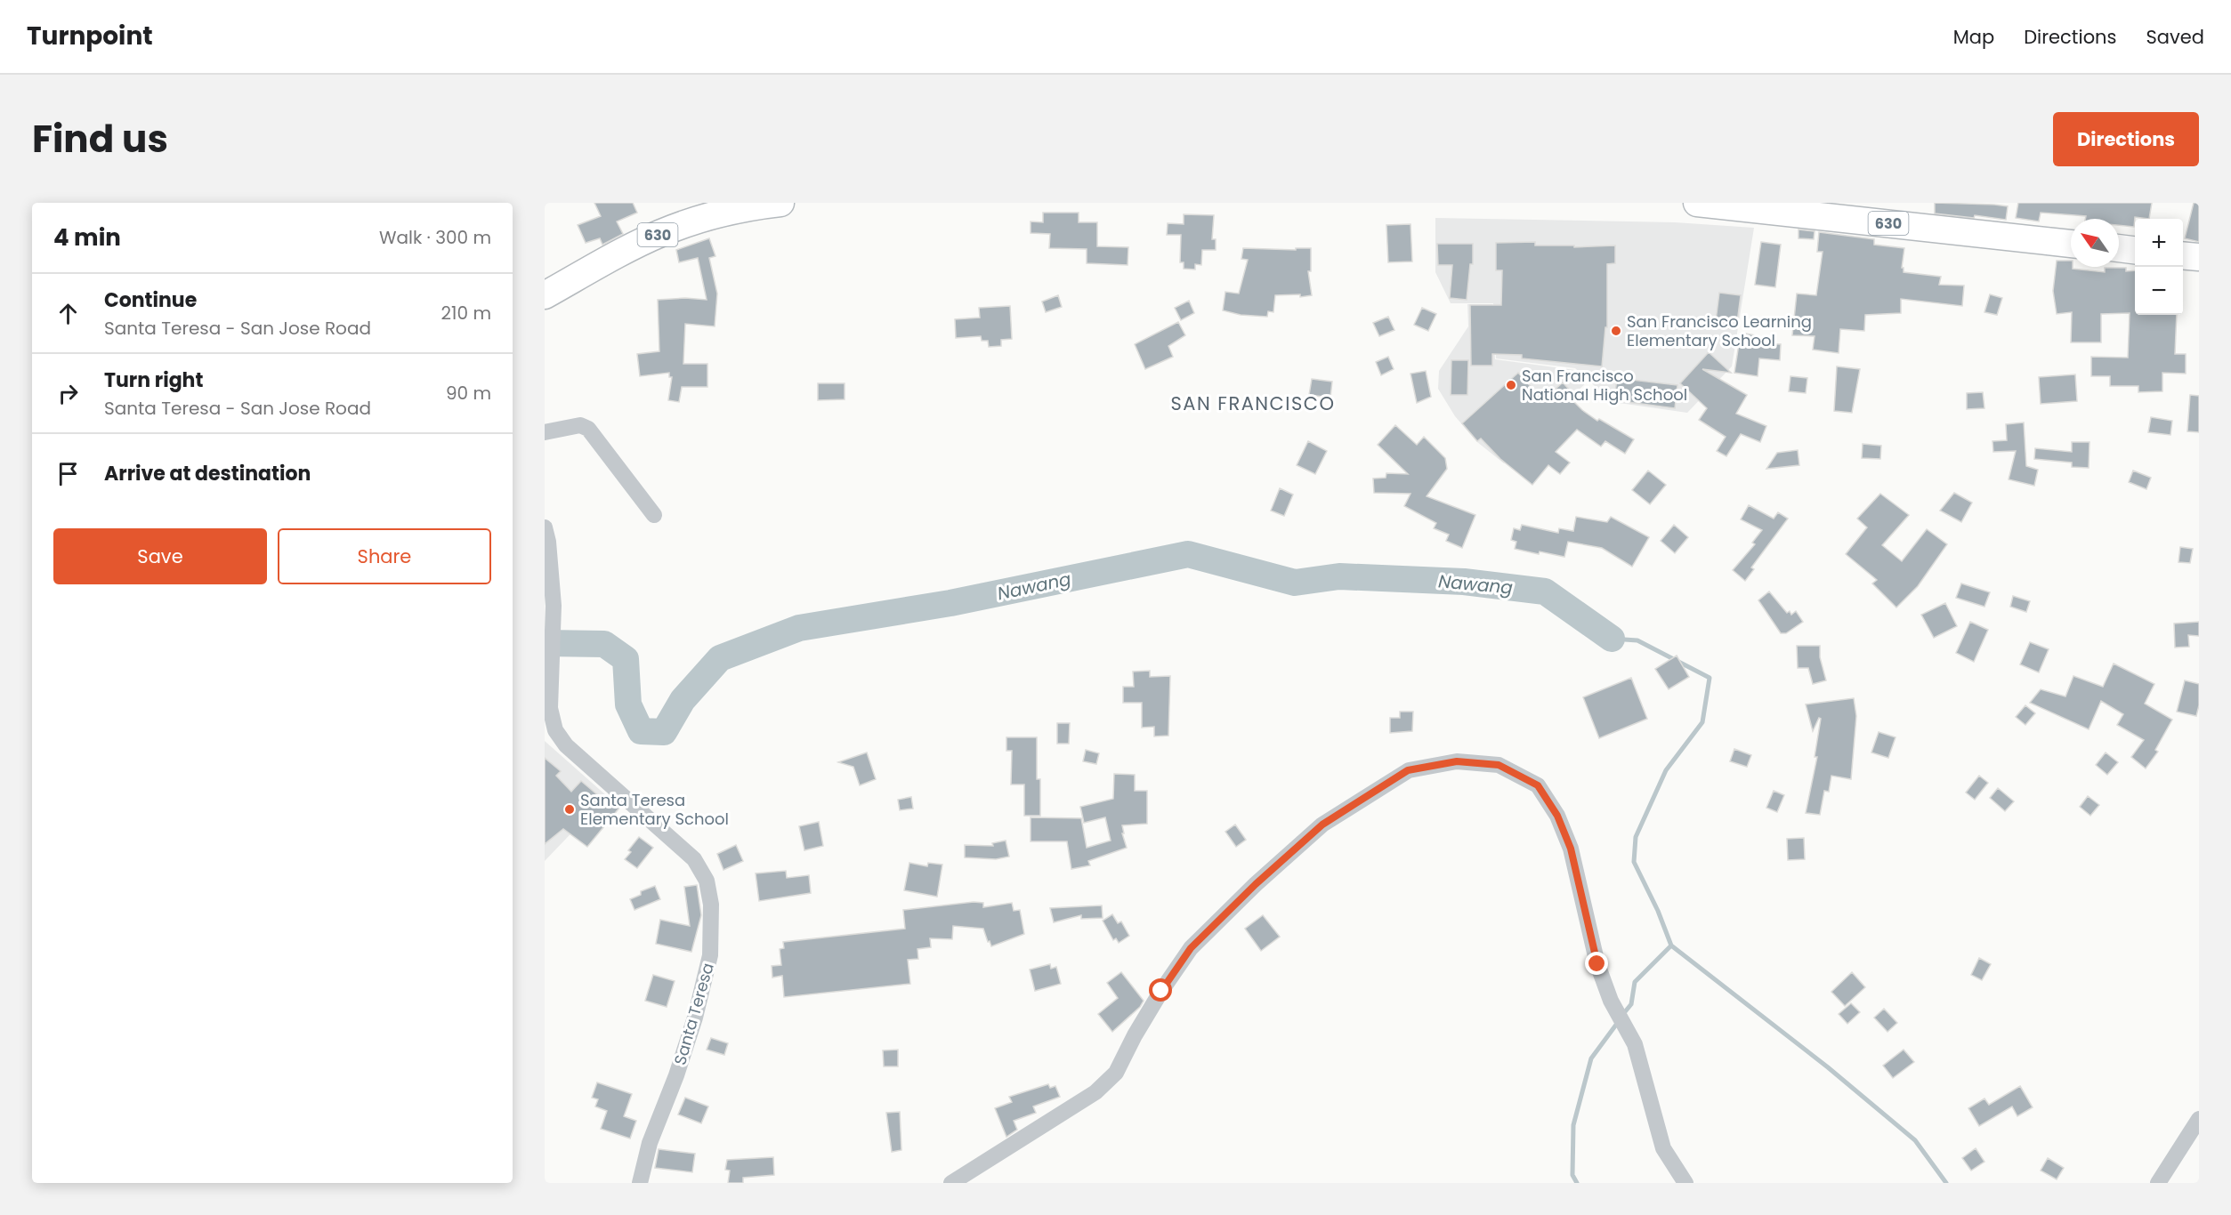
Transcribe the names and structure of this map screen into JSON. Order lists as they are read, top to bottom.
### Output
{
  "streets": {
    "main road": ["630"],
    "street": ["Santa Teresa"]
  },
  "districts": ["SAN FRANCISCO"],
  "water": ["Nawang"],
  "places": ["San Francisco Learning Elementary School", "San Francisco National High School", "Santa Teresa Elementary School"],
  "north": "top left",
  "page": {
    "header": "Turnpoint",
    "nav": ["Map", "Directions", "Saved"],
    "title": "Find us",
    "buttons": [
      "Directions",
      ["Save", "Share"]
    ],
    "heading": ["4 min", "Walk · 300 m"],
    "map_buttons": ["+", "−"],
    "list": [
      ["Continue", "Santa Teresa - San Jose Road", "210 m"],
      ["Turn right", "Santa Teresa - San Jose Road", "90 m"],
      "Arrive at destination"
    ]
  }
}
